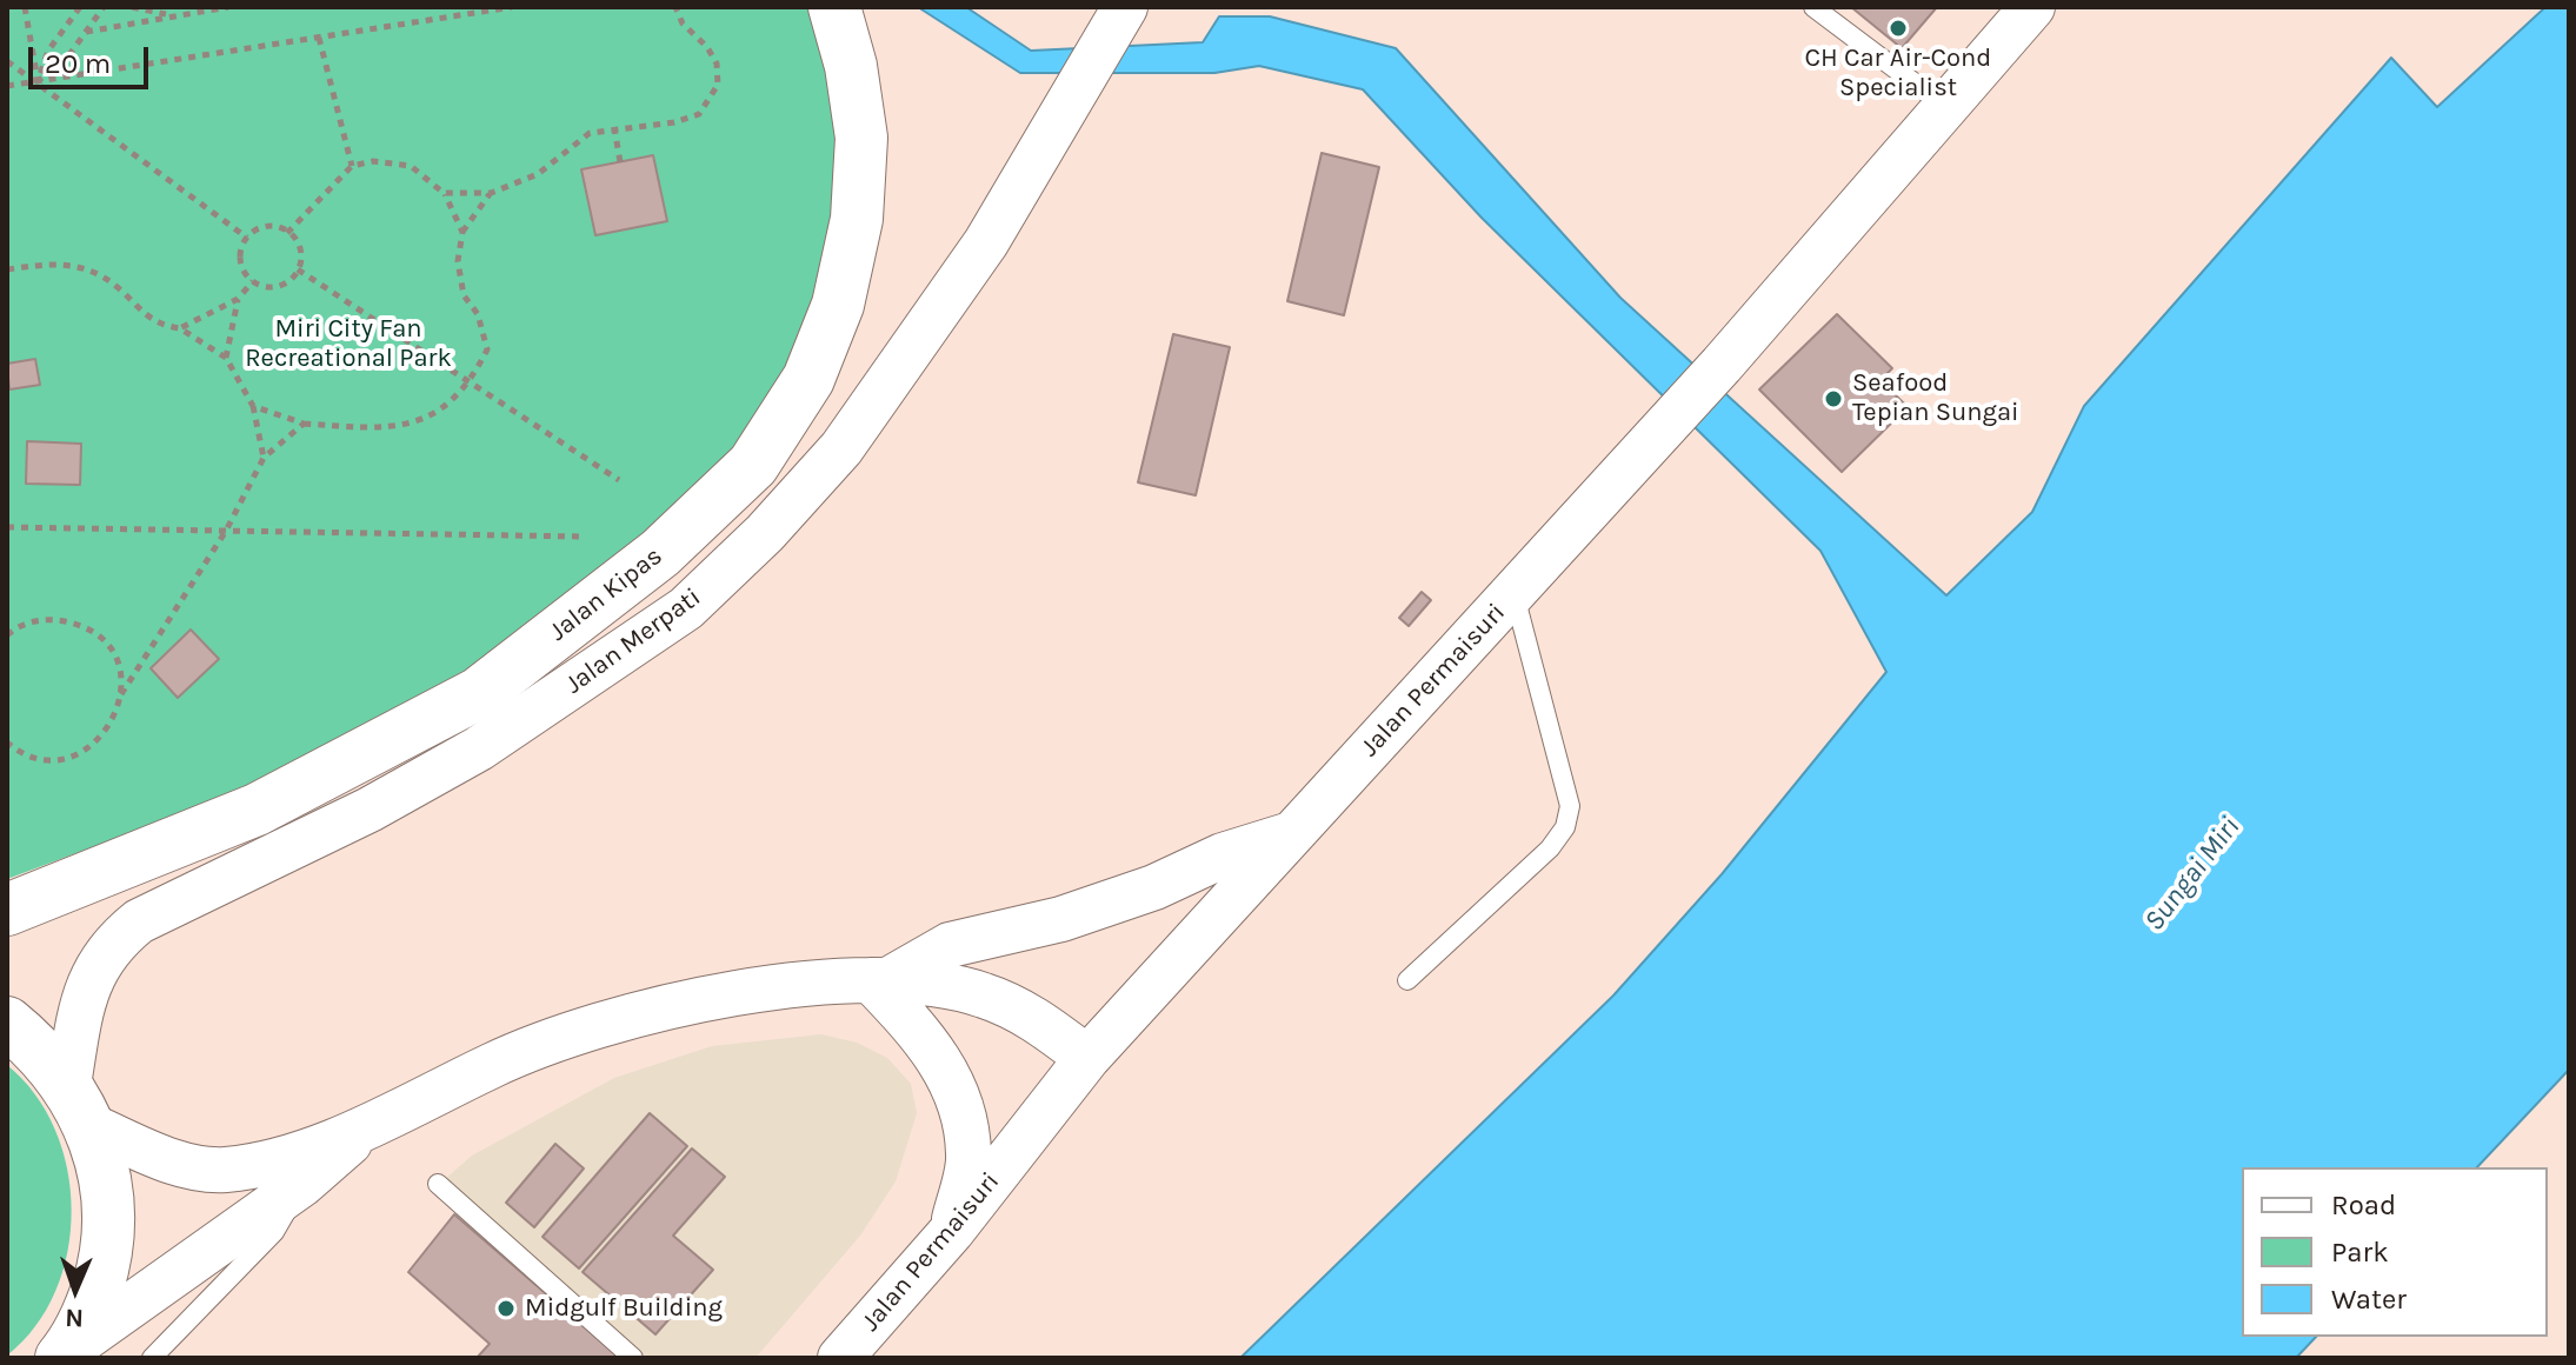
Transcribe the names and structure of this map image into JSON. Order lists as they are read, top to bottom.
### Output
{
  "streets": {
    "main road": ["Jalan Kipas"],
    "street": ["Jalan Merpati", "Jalan Permaisuri"]
  },
  "water": ["Sungai Miri"],
  "parks": ["Miri City Fan Recreational Park"],
  "places": ["CH Car Air-Cond Specialist", "Seafood Tepian Sungai", "Midgulf Building"],
  "legend": ["Road", "Park", "Water"],
  "scale_bar": "20 m",
  "north": "bottom"
}
